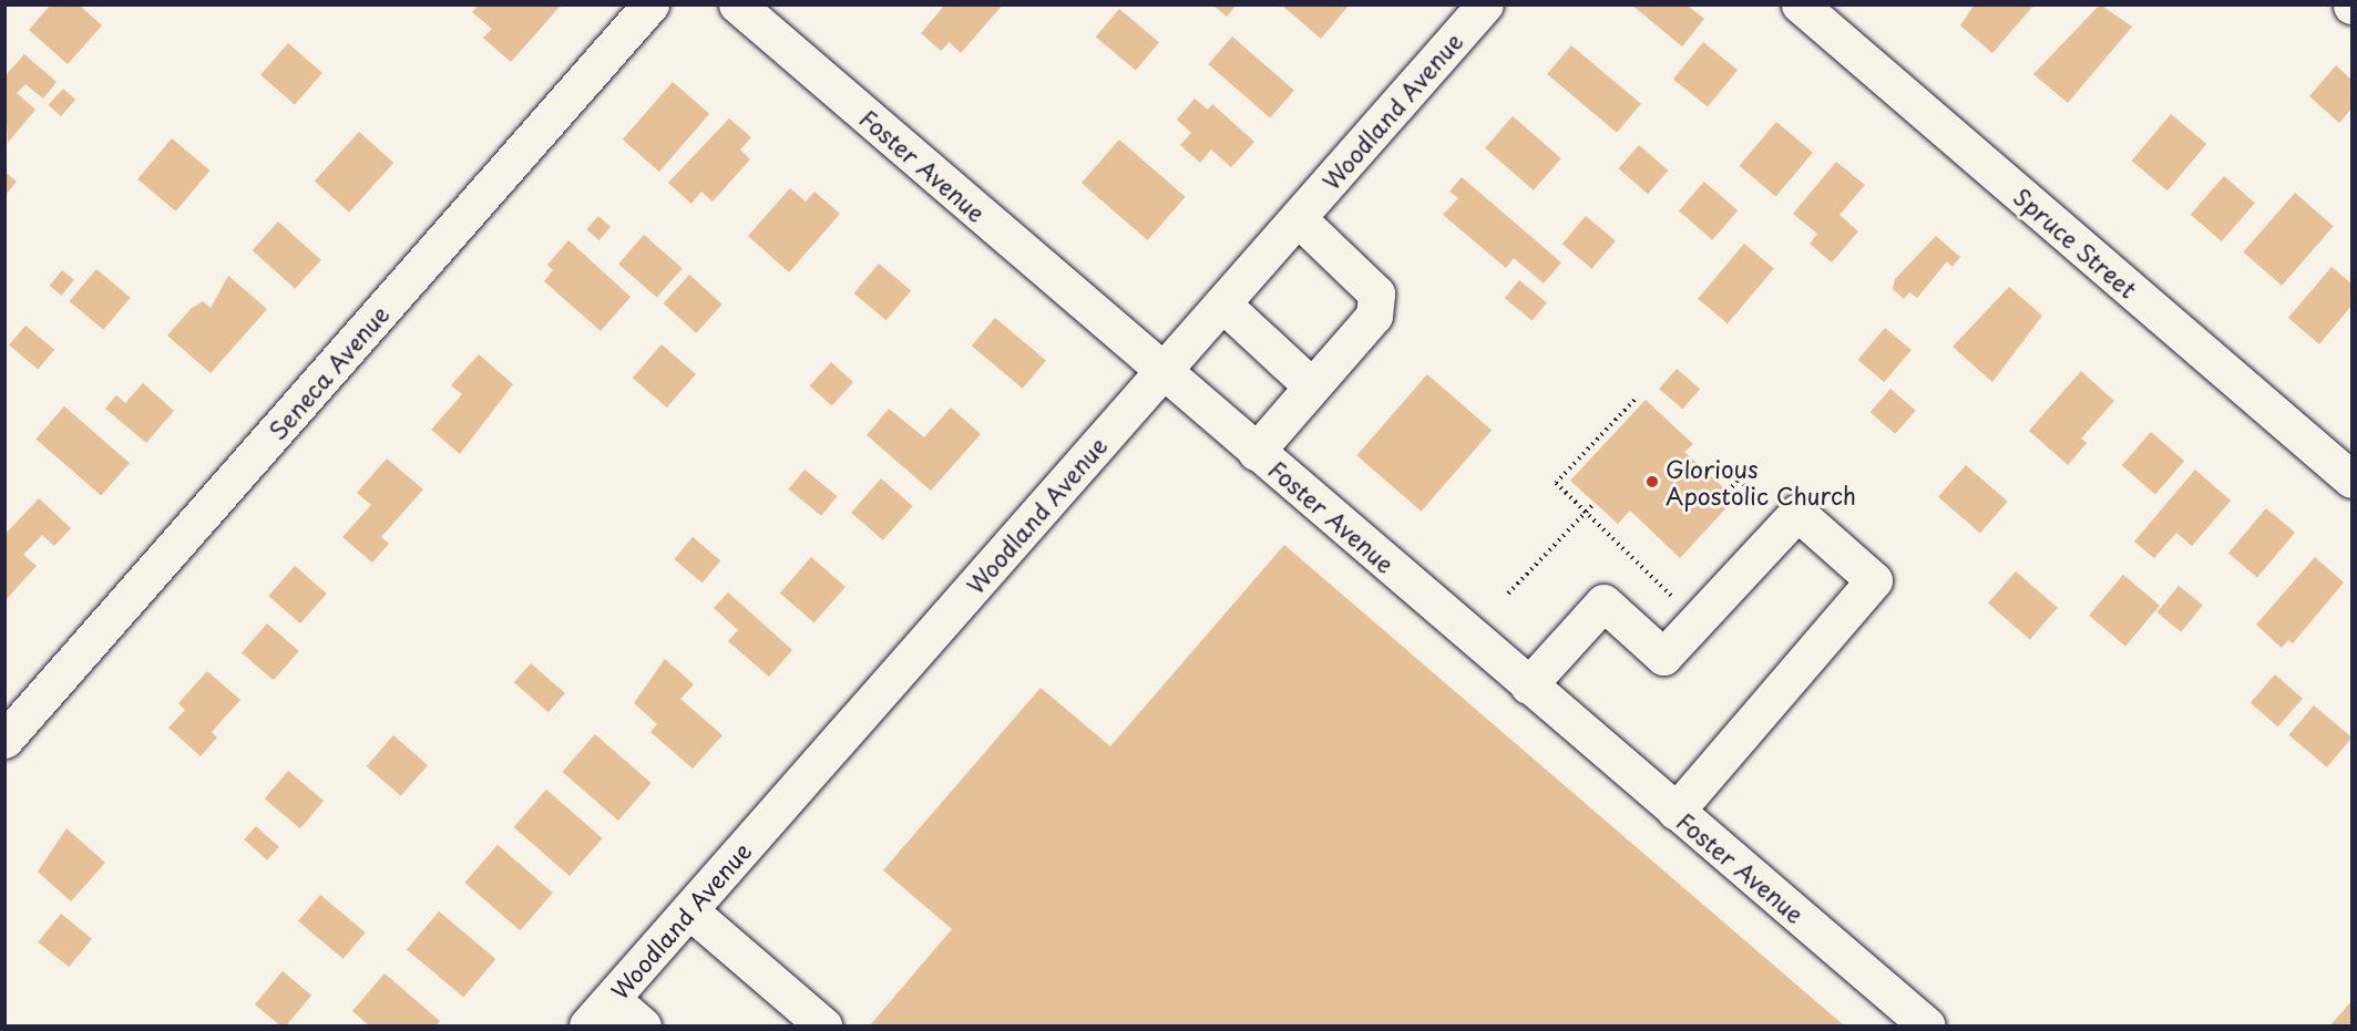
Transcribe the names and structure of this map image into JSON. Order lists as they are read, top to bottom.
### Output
{
  "streets": {
    "street": [
      "Woodland Avenue",
      "Foster Avenue",
      "Spruce Street",
      "Seneca Avenue"
    ]
  },
  "crossings": [
    ["Woodland Avenue", "Foster Avenue"]
  ],
  "places": ["Glorious Apostolic Church"]
}
